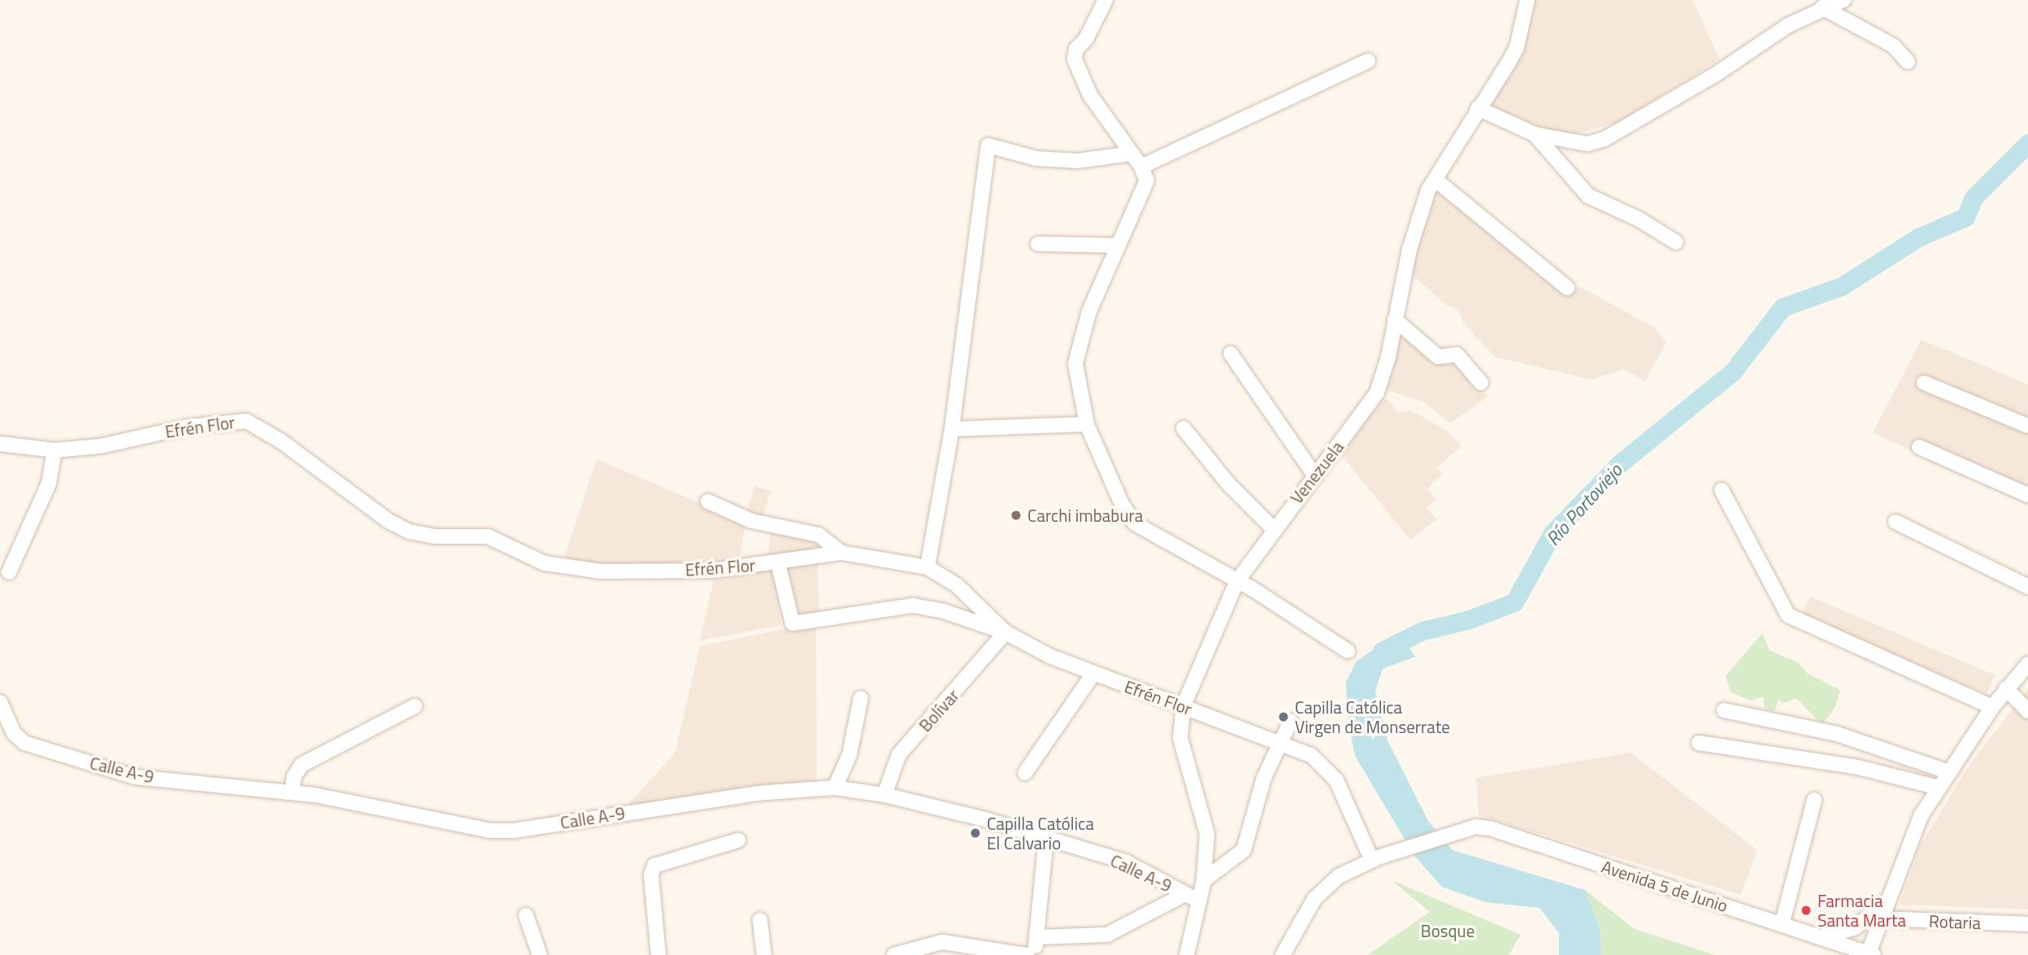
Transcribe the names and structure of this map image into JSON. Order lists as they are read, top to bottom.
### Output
{
  "streets": {
    "street": [
      "Efrén Flor",
      "Venezuela",
      "Bolívar",
      "Calle A-9",
      "Avenida 5 de Junio",
      "Rotaria"
    ]
  },
  "crossings": [
    ["Efrén Flor", "Venezuela"],
    ["Efrén Flor", "Bolívar"],
    ["Efrén Flor", "Avenida 5 de Junio"],
    ["Venezuela", "Calle A-9"],
    ["Bolívar", "Calle A-9"]
  ],
  "water": ["Río Portoviejo"],
  "parks": ["Bosque"],
  "places": [
    "Carchi imbabura",
    "Capilla Católica Virgen de Monserrate",
    "Capilla Católica El Calvario",
    "Farmacia Santa Marta"
  ]
}
